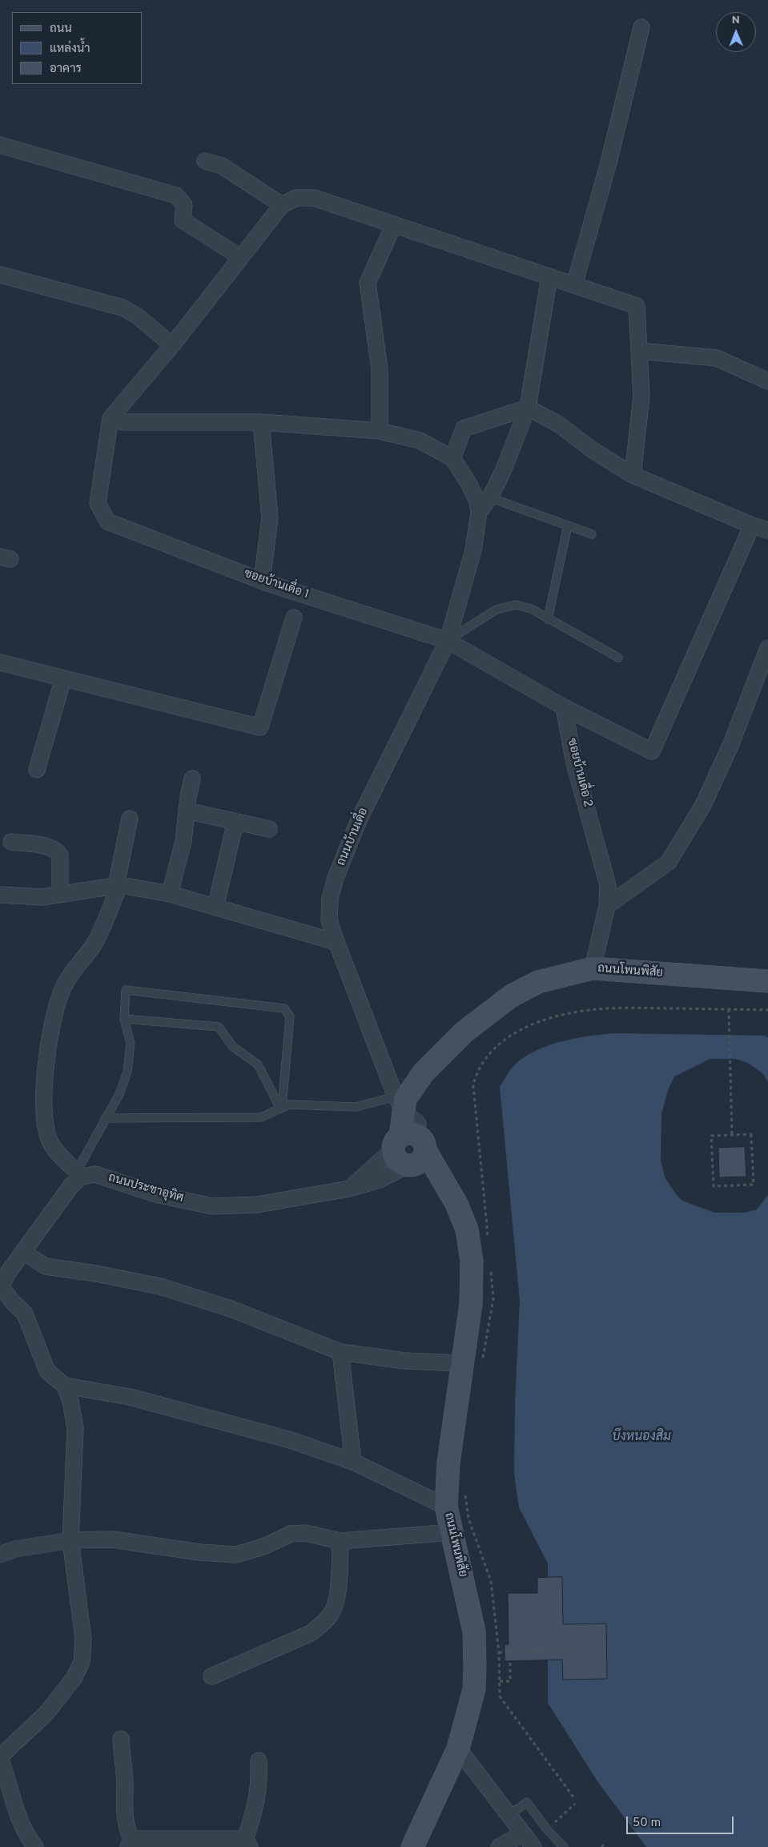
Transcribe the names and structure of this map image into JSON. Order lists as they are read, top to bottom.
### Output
{
  "streets": {
    "street": [
      "ซอยบ้านเดื่อ 1",
      "ซอยบ้านเดื่อ 2",
      "ถนนบ้านเดื่อ",
      "ถนนโพนพิสัย",
      "ถนนประชาอุทิศ"
    ]
  },
  "crossings": [
    ["ซอยบ้านเดื่อ 1", "ถนนบ้านเดื่อ"],
    ["ซอยบ้านเดื่อ 2", "ถนนโพนพิสัย"],
    ["ถนนบ้านเดื่อ", "ถนนโพนพิสัย"],
    ["ถนนบ้านเดื่อ", "ถนนประชาอุทิศ"],
    ["ถนนโพนพิสัย", "ถนนประชาอุทิศ"]
  ],
  "water": ["บึงหนองสิม"],
  "legend": ["ถนน", "แหล่งน้ำ", "อาคาร"],
  "scale_bar": "50 m",
  "north": "top"
}
